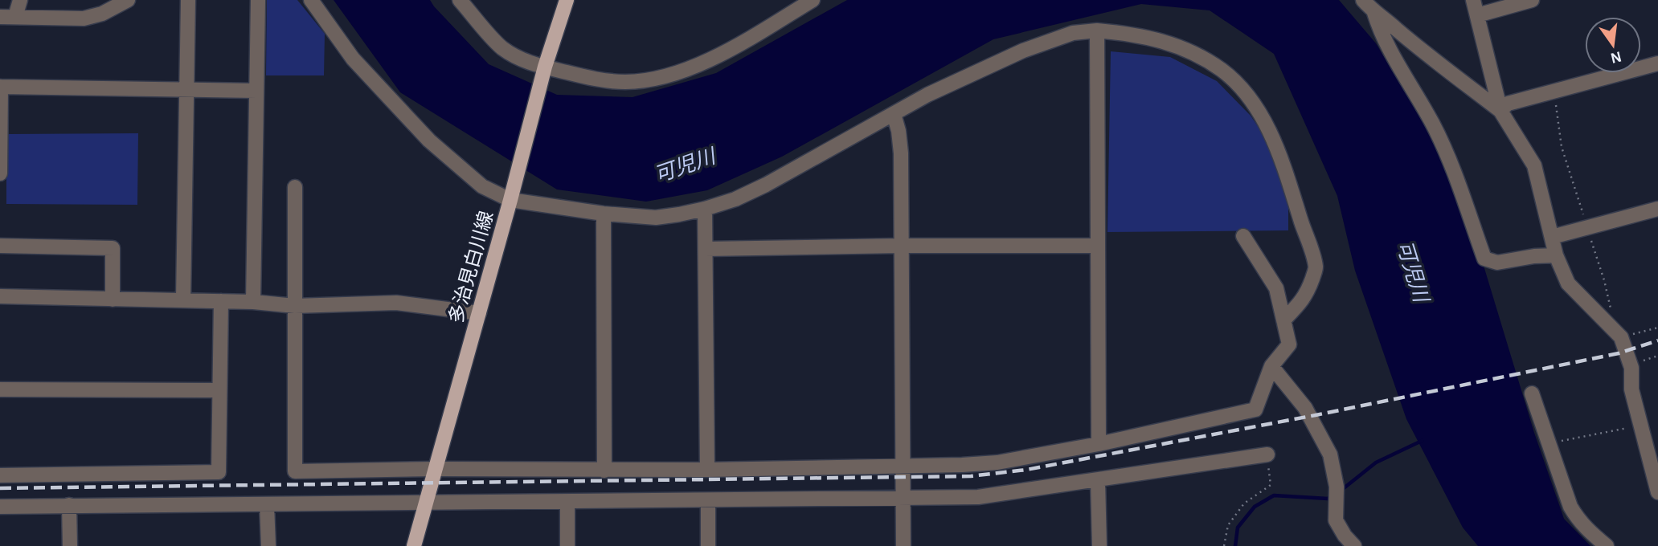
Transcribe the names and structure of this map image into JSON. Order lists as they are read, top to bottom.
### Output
{
  "streets": {
    "main road": ["多治見白川線"]
  },
  "water": ["可児川"],
  "north": "bottom"
}
